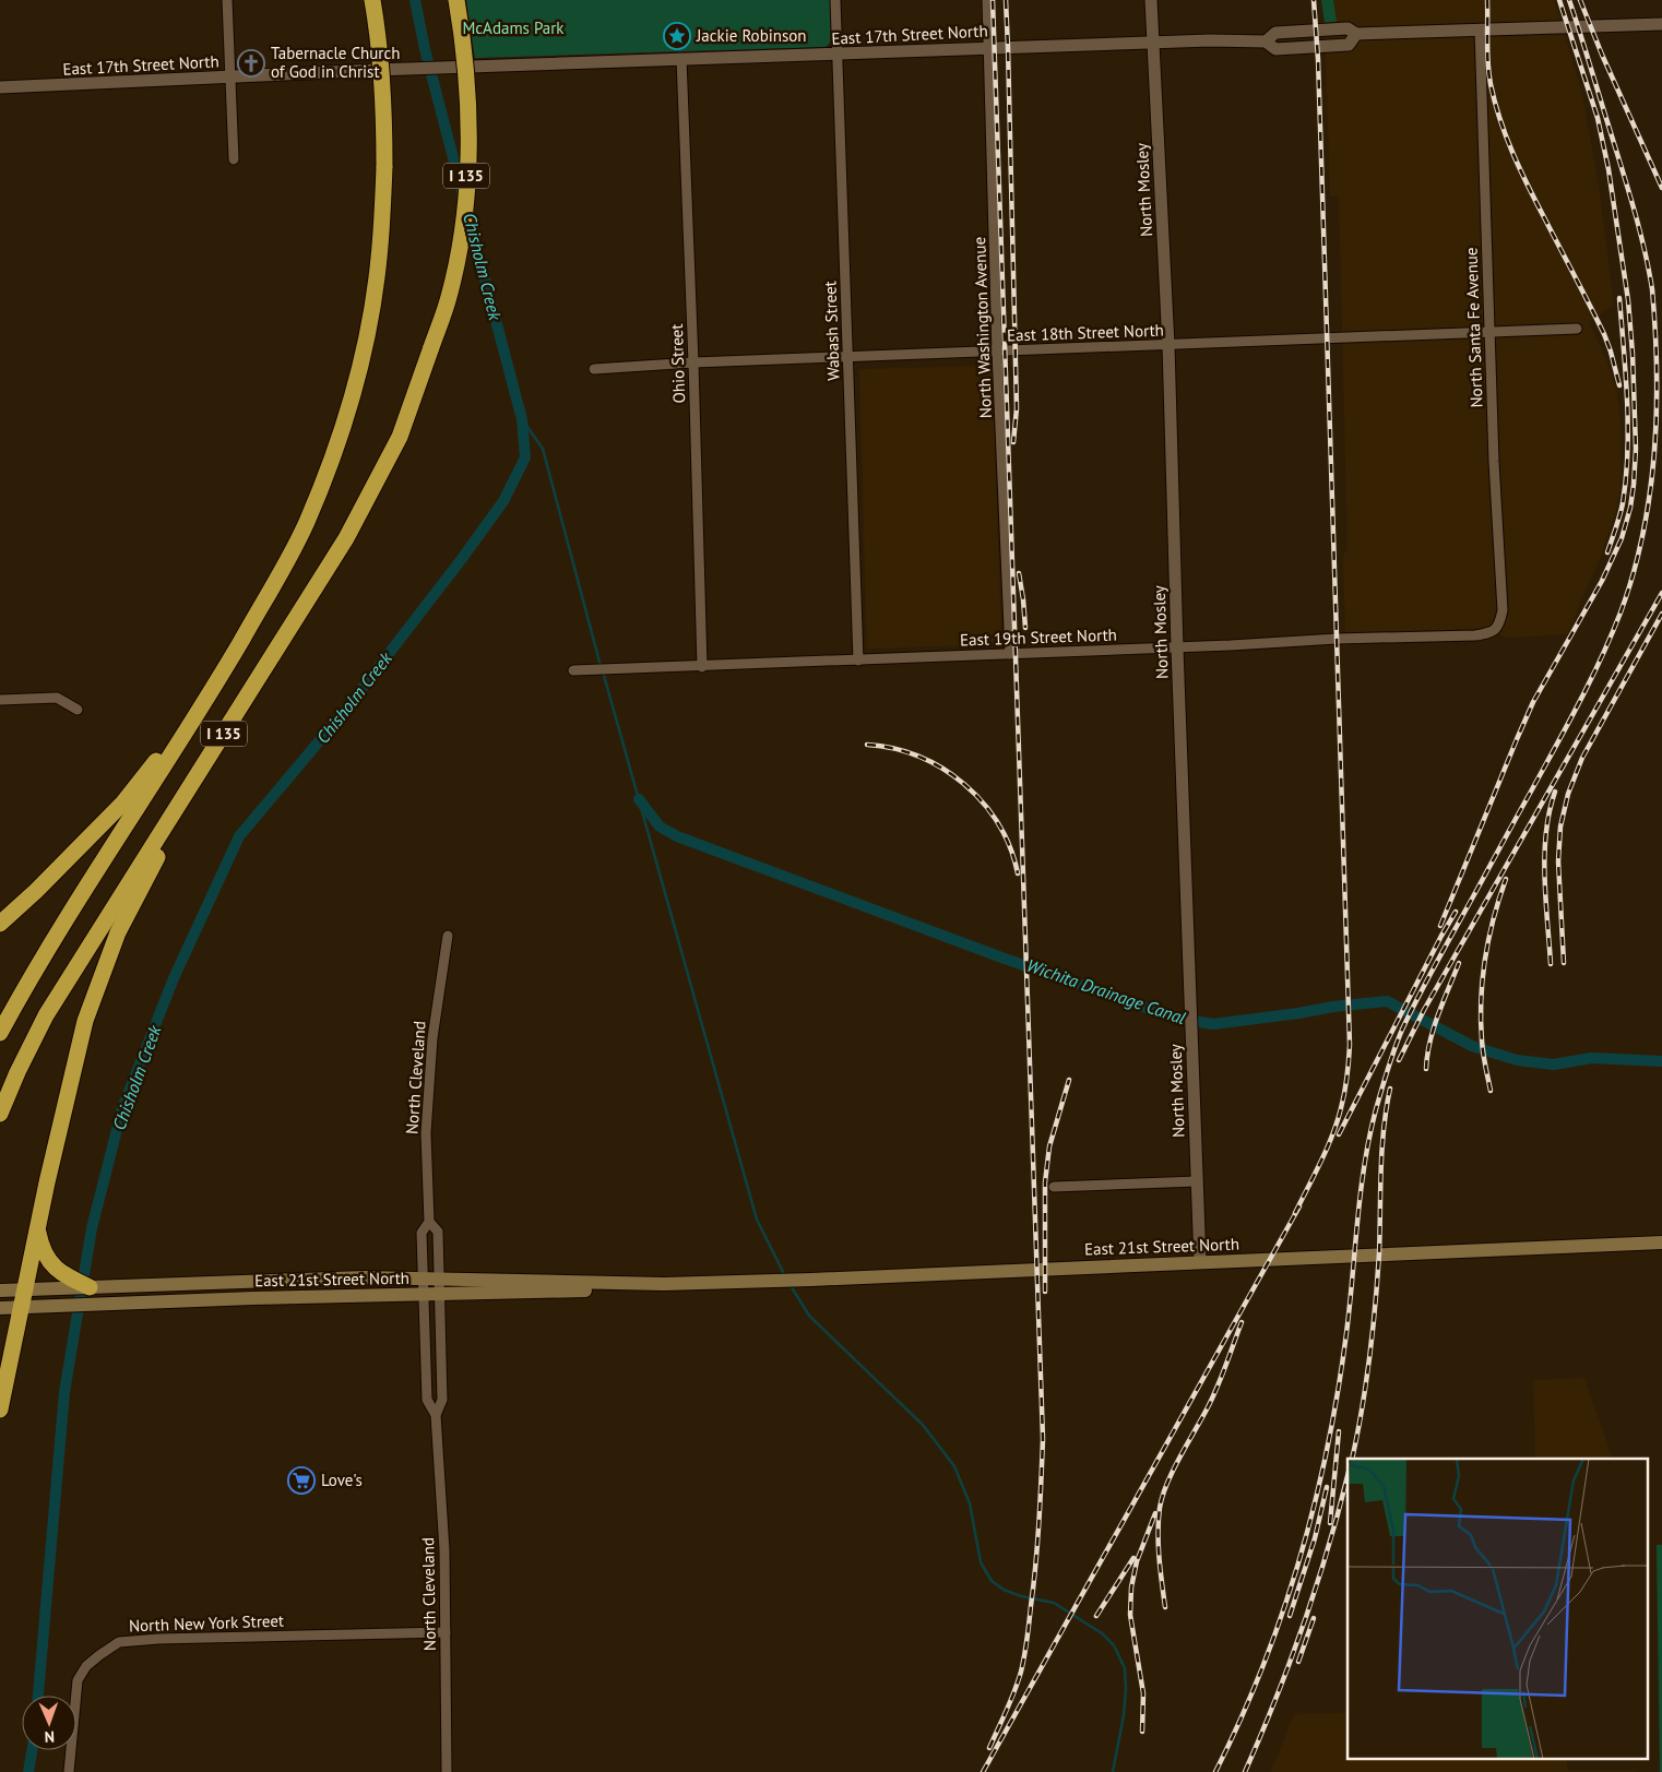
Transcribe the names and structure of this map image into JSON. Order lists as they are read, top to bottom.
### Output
{
  "streets": {
    "highway": ["I 135"],
    "main road": ["East 21st Street North"],
    "street": [
      "East 17th Street North",
      "North Mosley",
      "North Washington Avenue",
      "North Santa Fe Avenue",
      "Wabash Street",
      "East 18th Street North",
      "Ohio Street",
      "East 19th Street North",
      "North Cleveland",
      "North New York Street"
    ]
  },
  "crossings": [
    ["East 17th Street North", "North Mosley"],
    ["East 17th Street North", "North Washington Avenue"],
    ["East 17th Street North", "North Santa Fe Avenue"],
    ["East 17th Street North", "Wabash Street"],
    ["East 17th Street North", "Ohio Street"],
    ["North Mosley", "East 18th Street North"],
    ["North Mosley", "East 19th Street North"],
    ["North Mosley", "East 21st Street North"],
    ["North Washington Avenue", "East 18th Street North"],
    ["North Washington Avenue", "East 19th Street North"],
    ["North Santa Fe Avenue", "East 18th Street North"],
    ["North Santa Fe Avenue", "East 19th Street North"],
    ["Wabash Street", "East 18th Street North"],
    ["Wabash Street", "East 19th Street North"],
    ["East 18th Street North", "Ohio Street"],
    ["Ohio Street", "East 19th Street North"],
    ["North Cleveland", "East 21st Street North"],
    ["North Cleveland", "North New York Street"]
  ],
  "water": ["Chisholm Creek", "Wichita Drainage Canal"],
  "parks": ["McAdams Park"],
  "places": {
    "place": ["Jackie Robinson"],
    "church": ["Tabernacle Church of God in Christ"],
    "supermarket": ["Love's"]
  },
  "north": "bottom"
}
